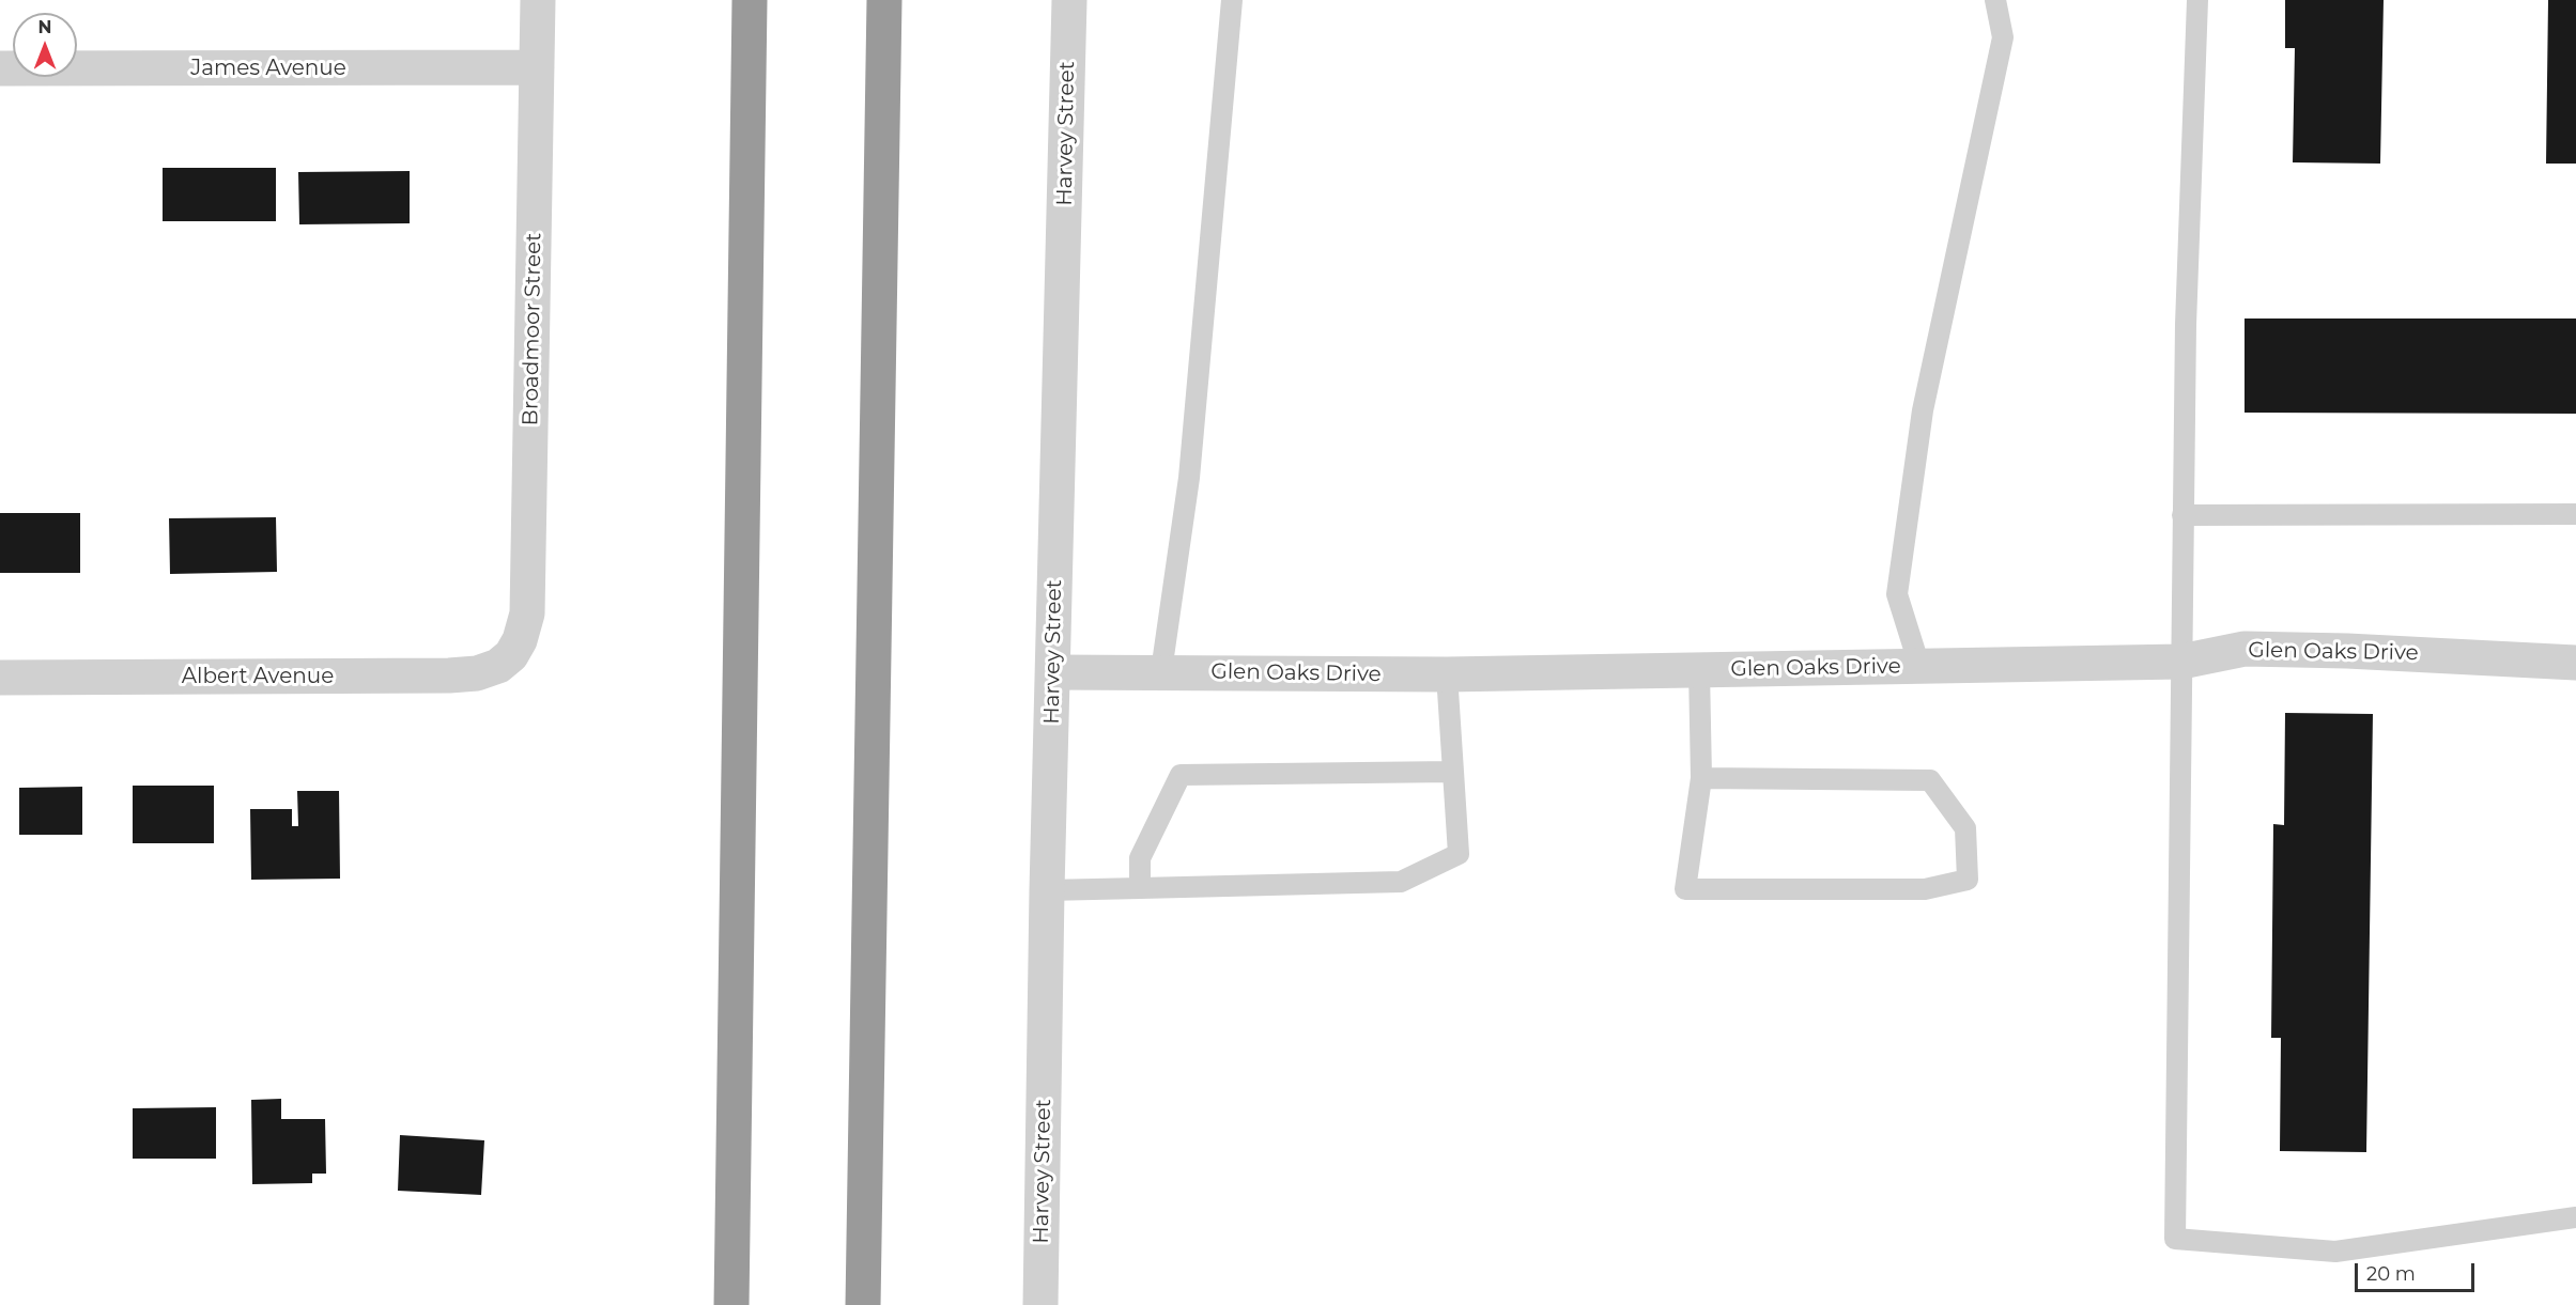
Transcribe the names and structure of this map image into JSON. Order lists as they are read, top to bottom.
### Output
{
  "streets": {
    "street": [
      "James Avenue",
      "Harvey Street",
      "Broadmoor Street",
      "Glen Oaks Drive",
      "Albert Avenue"
    ]
  },
  "crossings": [
    ["James Avenue", "Broadmoor Street"],
    ["Harvey Street", "Glen Oaks Drive"],
    ["Broadmoor Street", "Albert Avenue"]
  ],
  "scale_bar": "20 m",
  "north": "top"
}
